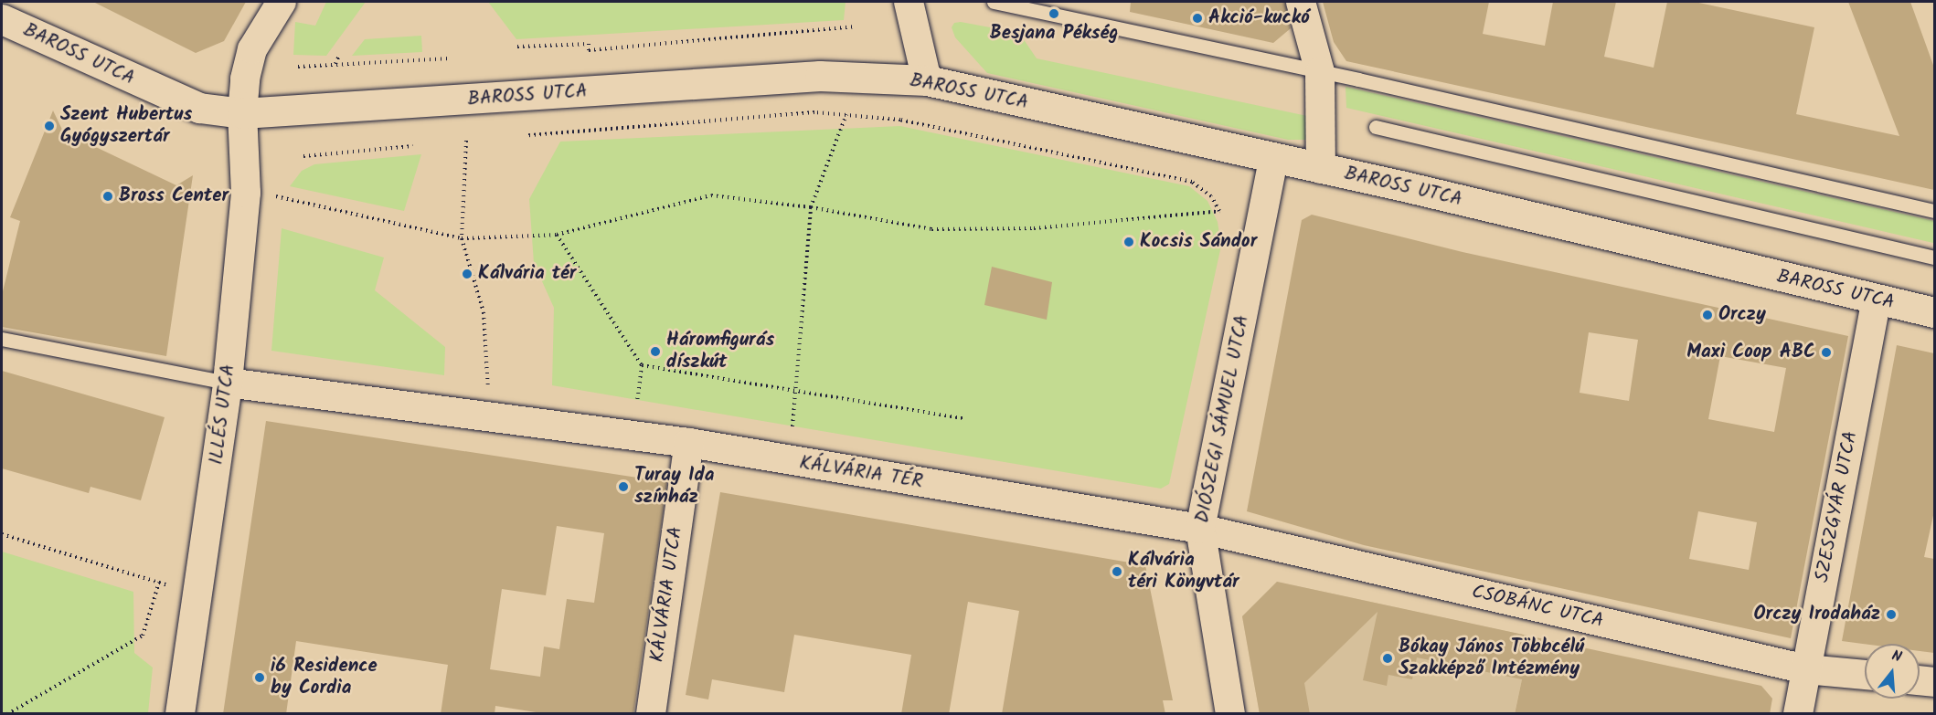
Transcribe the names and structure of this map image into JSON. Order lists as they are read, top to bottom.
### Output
{
  "streets": {
    "street": [
      "BAROSS UTCA",
      "ILLÉS UTCA",
      "DIÓSZEGI SÁMUEL UTCA",
      "KÁLVÁRIA TÉR",
      "SZESZGYÁR UTCA",
      "KÁLVÁRIA UTCA",
      "CSOBÁNC UTCA"
    ]
  },
  "crossings": [
    ["BAROSS UTCA", "ILLÉS UTCA"],
    ["BAROSS UTCA", "DIÓSZEGI SÁMUEL UTCA"],
    ["BAROSS UTCA", "SZESZGYÁR UTCA"],
    ["ILLÉS UTCA", "KÁLVÁRIA TÉR"],
    ["DIÓSZEGI SÁMUEL UTCA", "KÁLVÁRIA TÉR"],
    ["DIÓSZEGI SÁMUEL UTCA", "CSOBÁNC UTCA"],
    ["KÁLVÁRIA TÉR", "KÁLVÁRIA UTCA"],
    ["KÁLVÁRIA TÉR", "CSOBÁNC UTCA"],
    ["SZESZGYÁR UTCA", "CSOBÁNC UTCA"]
  ],
  "places": [
    "Besjana Pékség",
    "Akció-kuckó",
    "Szent Hubertus Gyógyszertár",
    "Bross Center",
    "Kocsis Sándor",
    "Kálvária tér",
    "Orczy",
    "Háromfigurás díszkút",
    "Maxi Coop ABC",
    "Turay Ida színház",
    "Kálvária téri Könyvtár",
    "Orczy Irodaház",
    "Bókay János Többcélú Szakképző Intézmény",
    "i6 Residence by Cordia"
  ],
  "north": "top"
}
